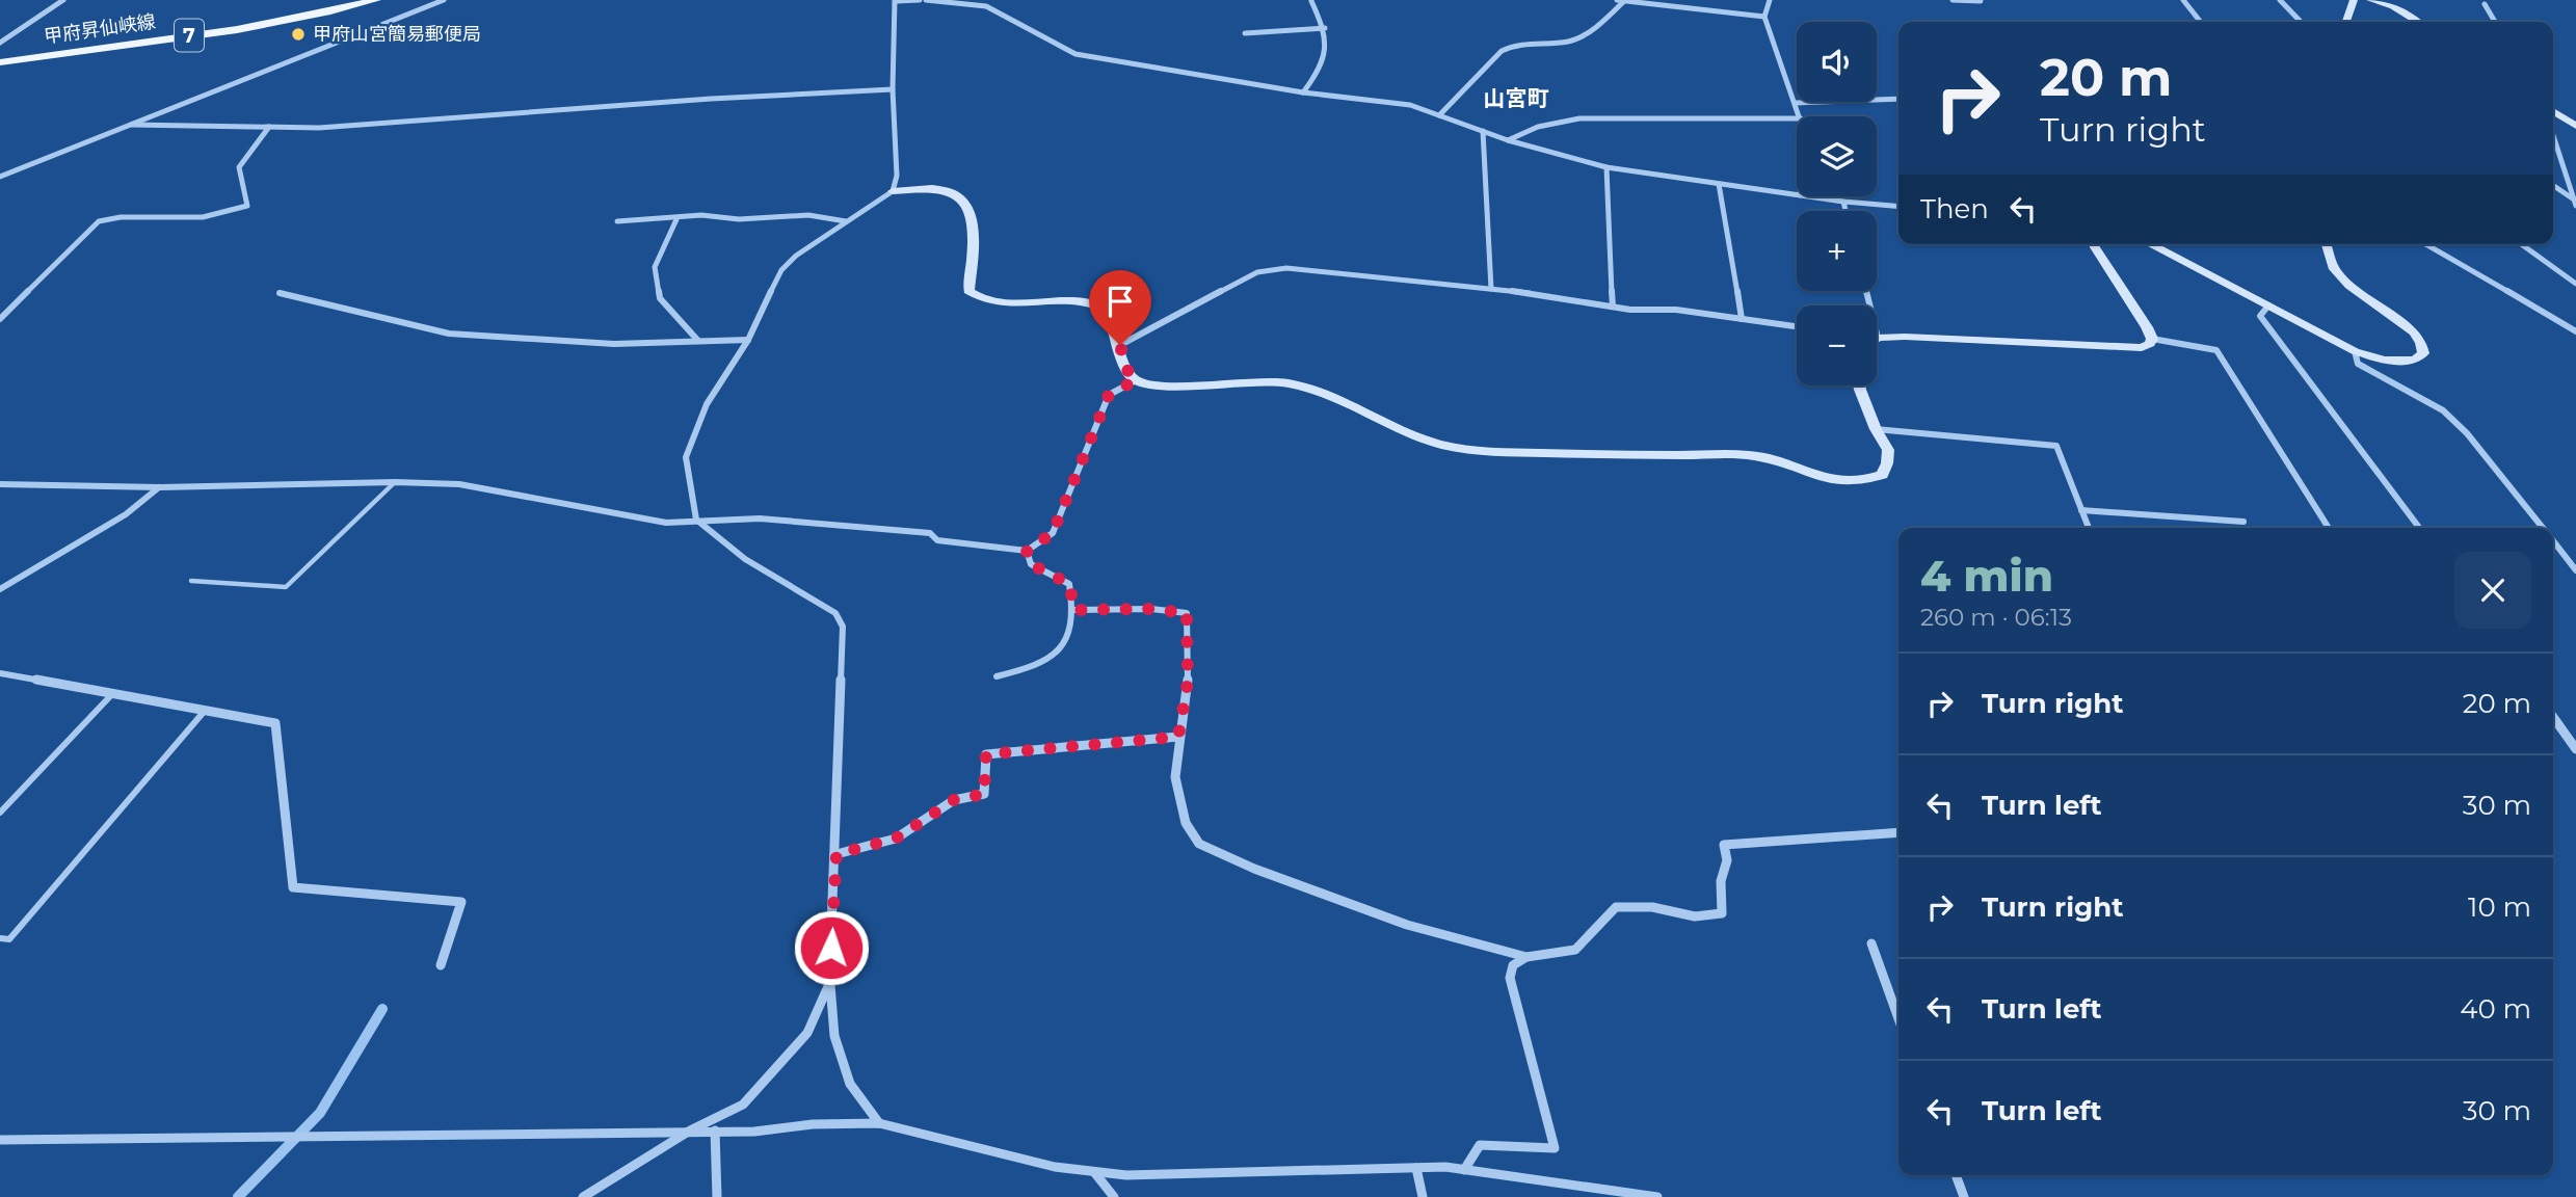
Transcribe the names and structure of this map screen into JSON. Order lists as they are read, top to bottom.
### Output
{
  "streets": {
    "main road": ["甲府昇仙峡線", "7"]
  },
  "districts": ["山宮町"],
  "places": ["甲府山宮簡易郵便局"],
  "page": {
    "map_buttons": ["+", "−"],
    "turn": ["20 m", "Turn right"],
    "then": "Then",
    "heading": ["4 min", "260 m · 06:13"],
    "list": [
      {
        "name": "Turn right",
        "value": "20 m"
      },
      {
        "name": "Turn left",
        "value": "30 m"
      },
      {
        "name": "Turn right",
        "value": "10 m"
      },
      {
        "name": "Turn left",
        "value": "40 m"
      },
      {
        "name": "Turn left",
        "value": "30 m"
      }
    ]
  }
}
